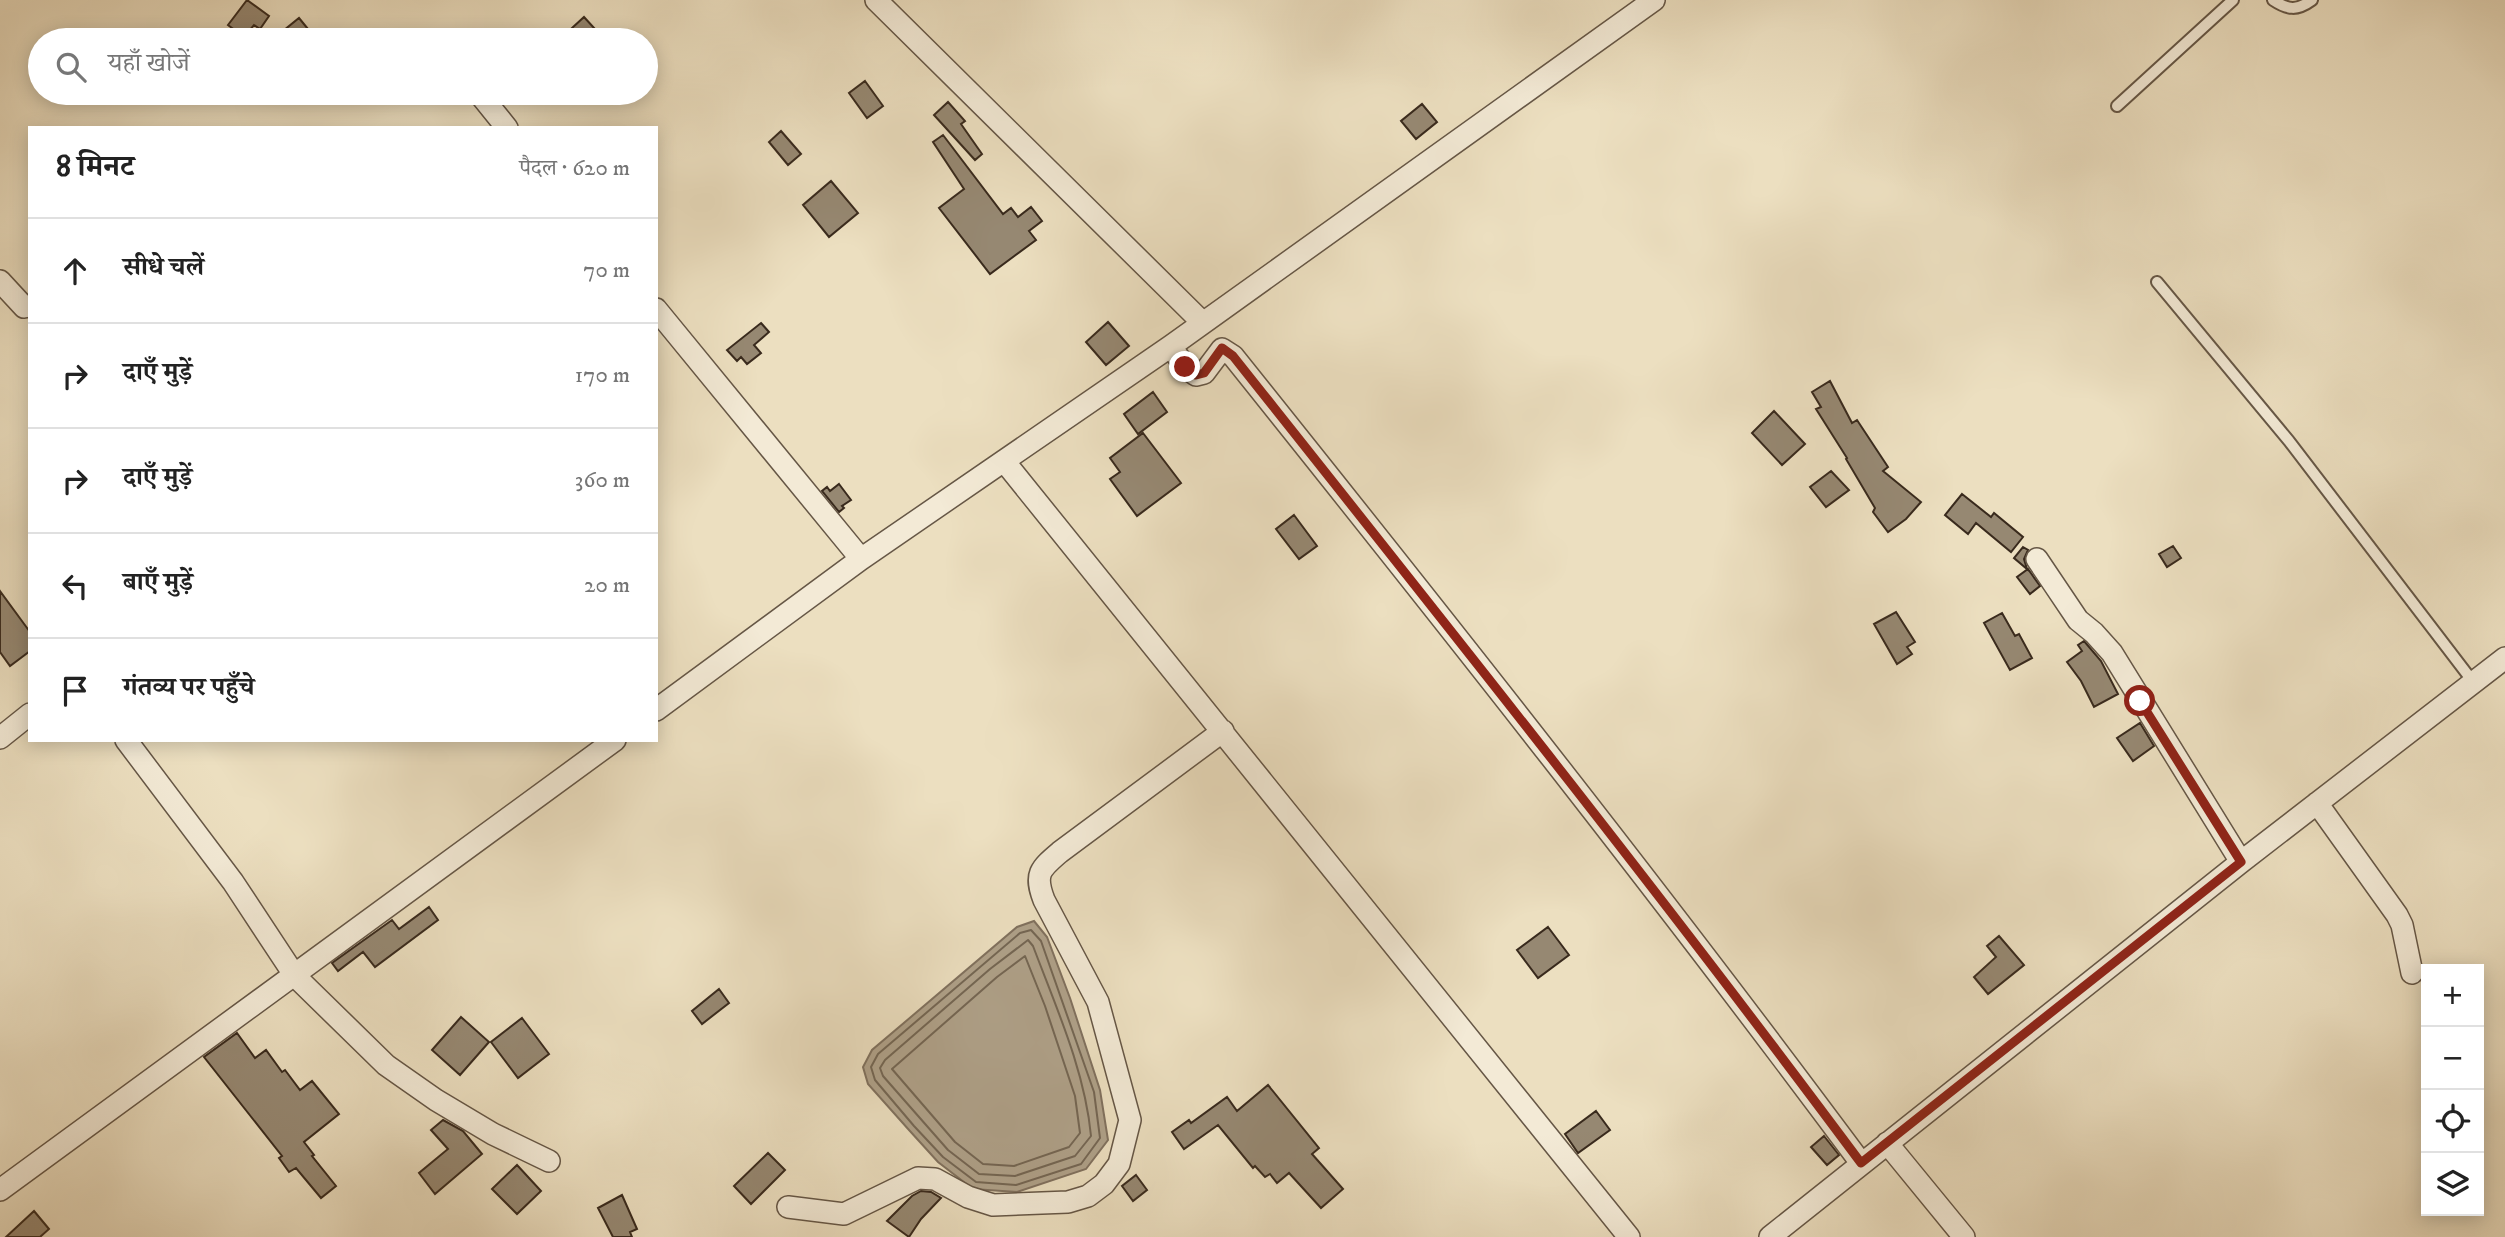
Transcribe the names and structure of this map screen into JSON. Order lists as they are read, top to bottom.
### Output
{
  "page": {
    "search": "यहाँ खोजें",
    "heading": ["8 मिनट", "पैदल · 620 m"],
    "list": [
      ["सीधे चलें", "70 m"],
      ["दाएँ मुड़ें", "170 m"],
      ["दाएँ मुड़ें", "360 m"],
      ["बाएँ मुड़ें", "20 m"],
      "गंतव्य पर पहुँचे"
    ],
    "map_buttons": ["+", "−"]
  }
}
